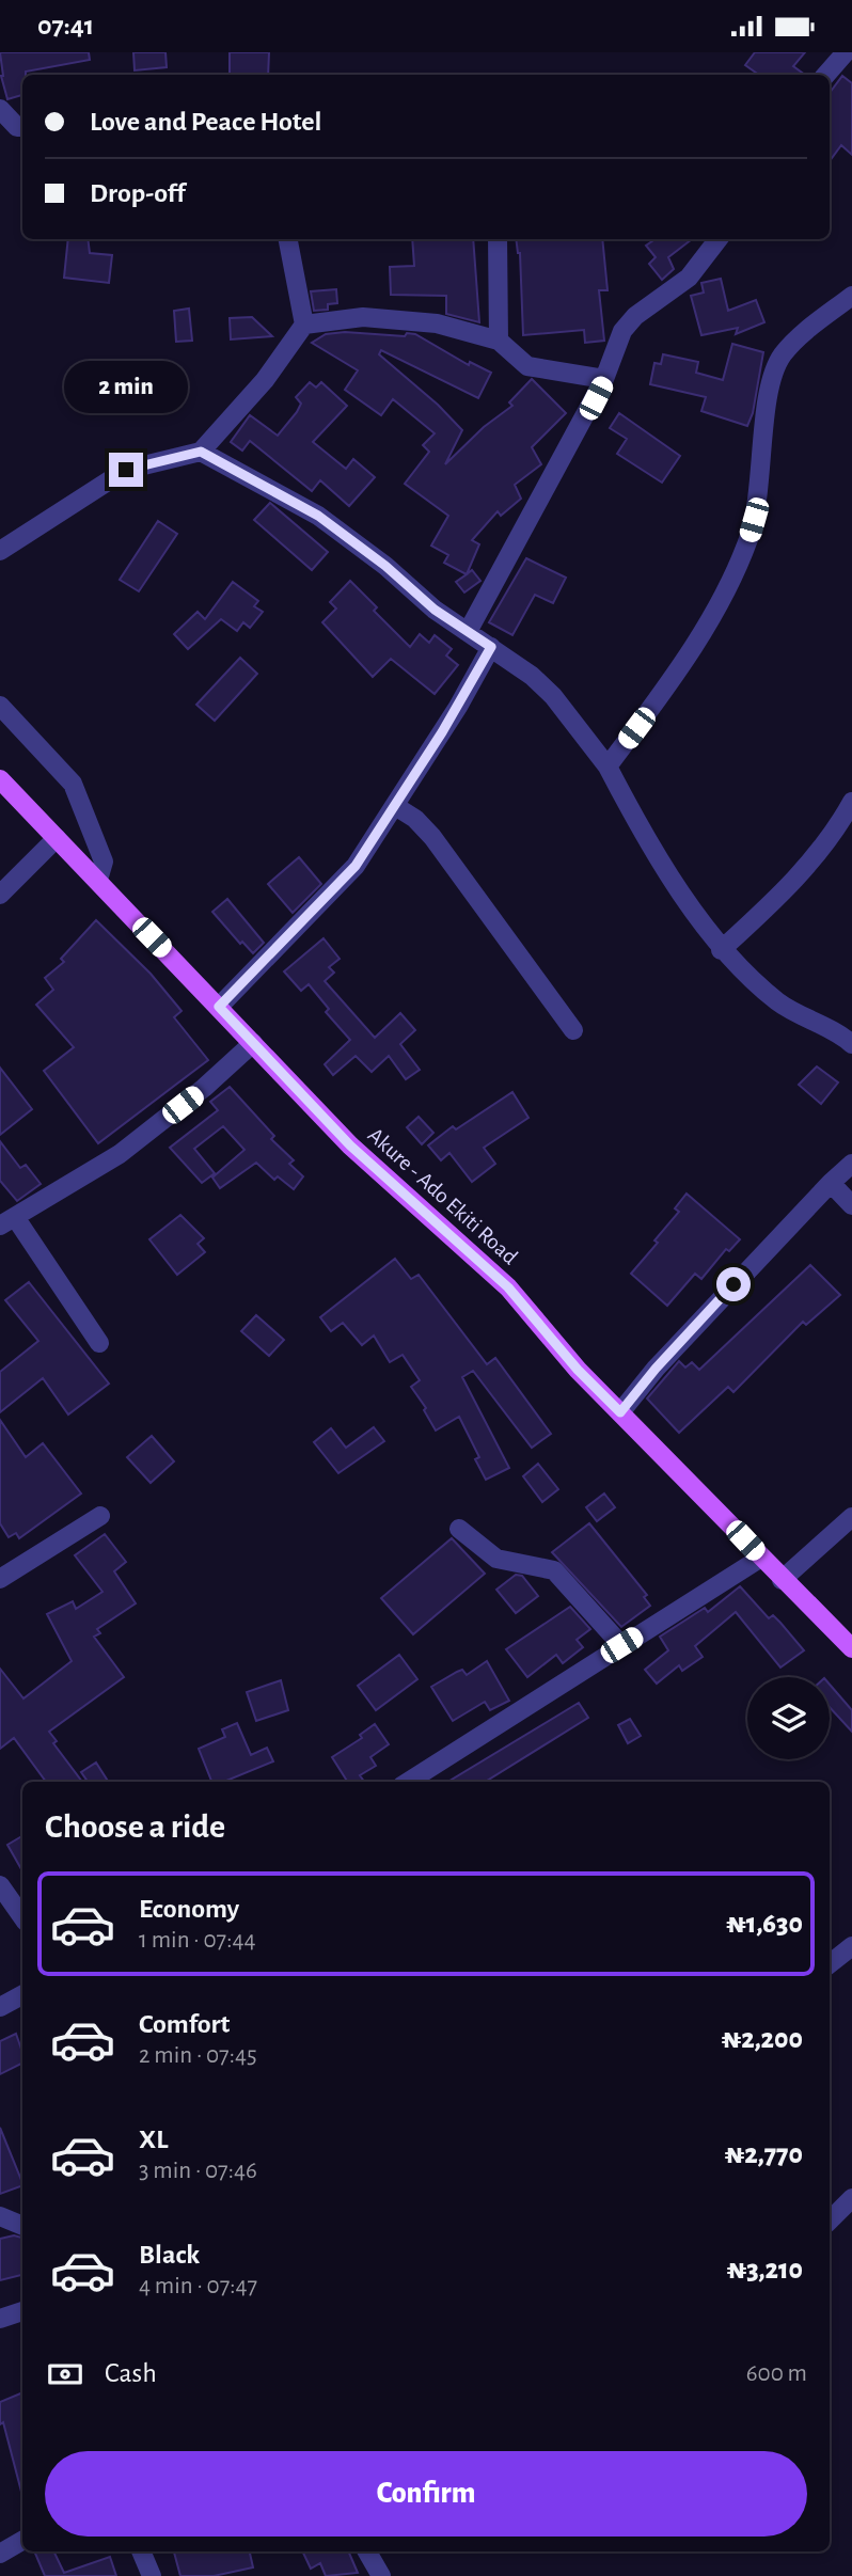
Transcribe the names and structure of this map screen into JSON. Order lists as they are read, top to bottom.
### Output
{
  "streets": {
    "main road": ["Akure - Ado Ekiti Road"]
  },
  "page": {
    "status": "07:41",
    "banner": ["Love and Peace Hotel", "Drop-off"],
    "bubble": "2 min",
    "heading": "Choose a ride",
    "list": [
      {
        "name": "Economy",
        "note": "1 min · 07:44",
        "value": "₦1,630"
      },
      {
        "name": "Comfort",
        "note": "2 min · 07:45",
        "value": "₦2,200"
      },
      {
        "name": "XL",
        "note": "3 min · 07:46",
        "value": "₦2,770"
      },
      {
        "name": "Black",
        "note": "4 min · 07:47",
        "value": "₦3,210"
      }
    ],
    "pay": ["Cash", "600 m"],
    "buttons": "Confirm"
  }
}
